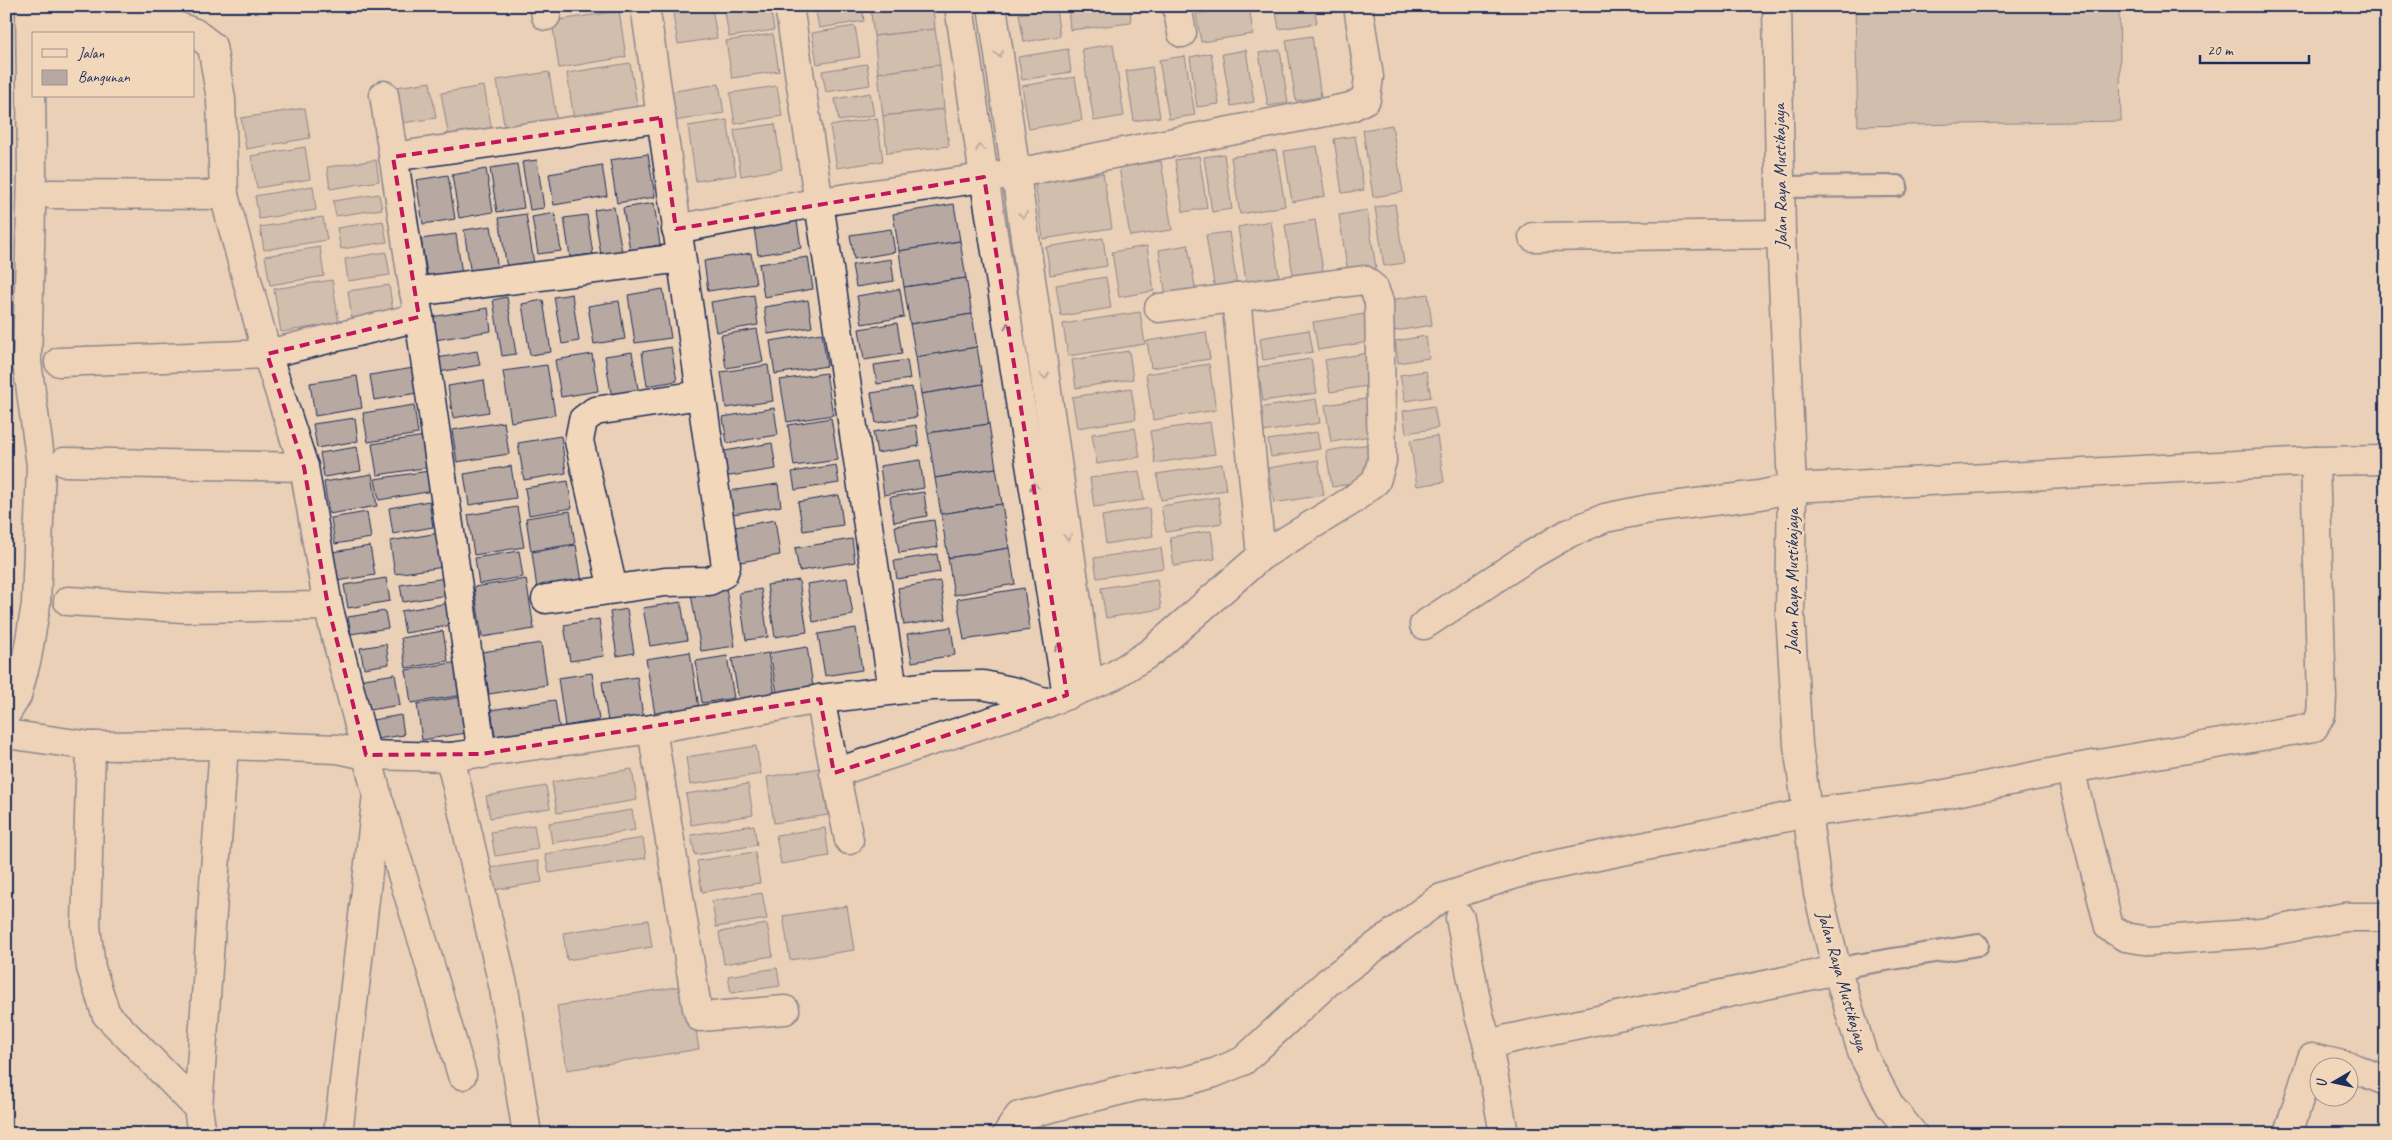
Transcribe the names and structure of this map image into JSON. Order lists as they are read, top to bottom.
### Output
{
  "streets": {
    "street": ["Jalan Raya Mustikajaya"]
  },
  "legend": ["Jalan", "Bangunan"],
  "scale_bar": "20 m",
  "north": "left"
}
